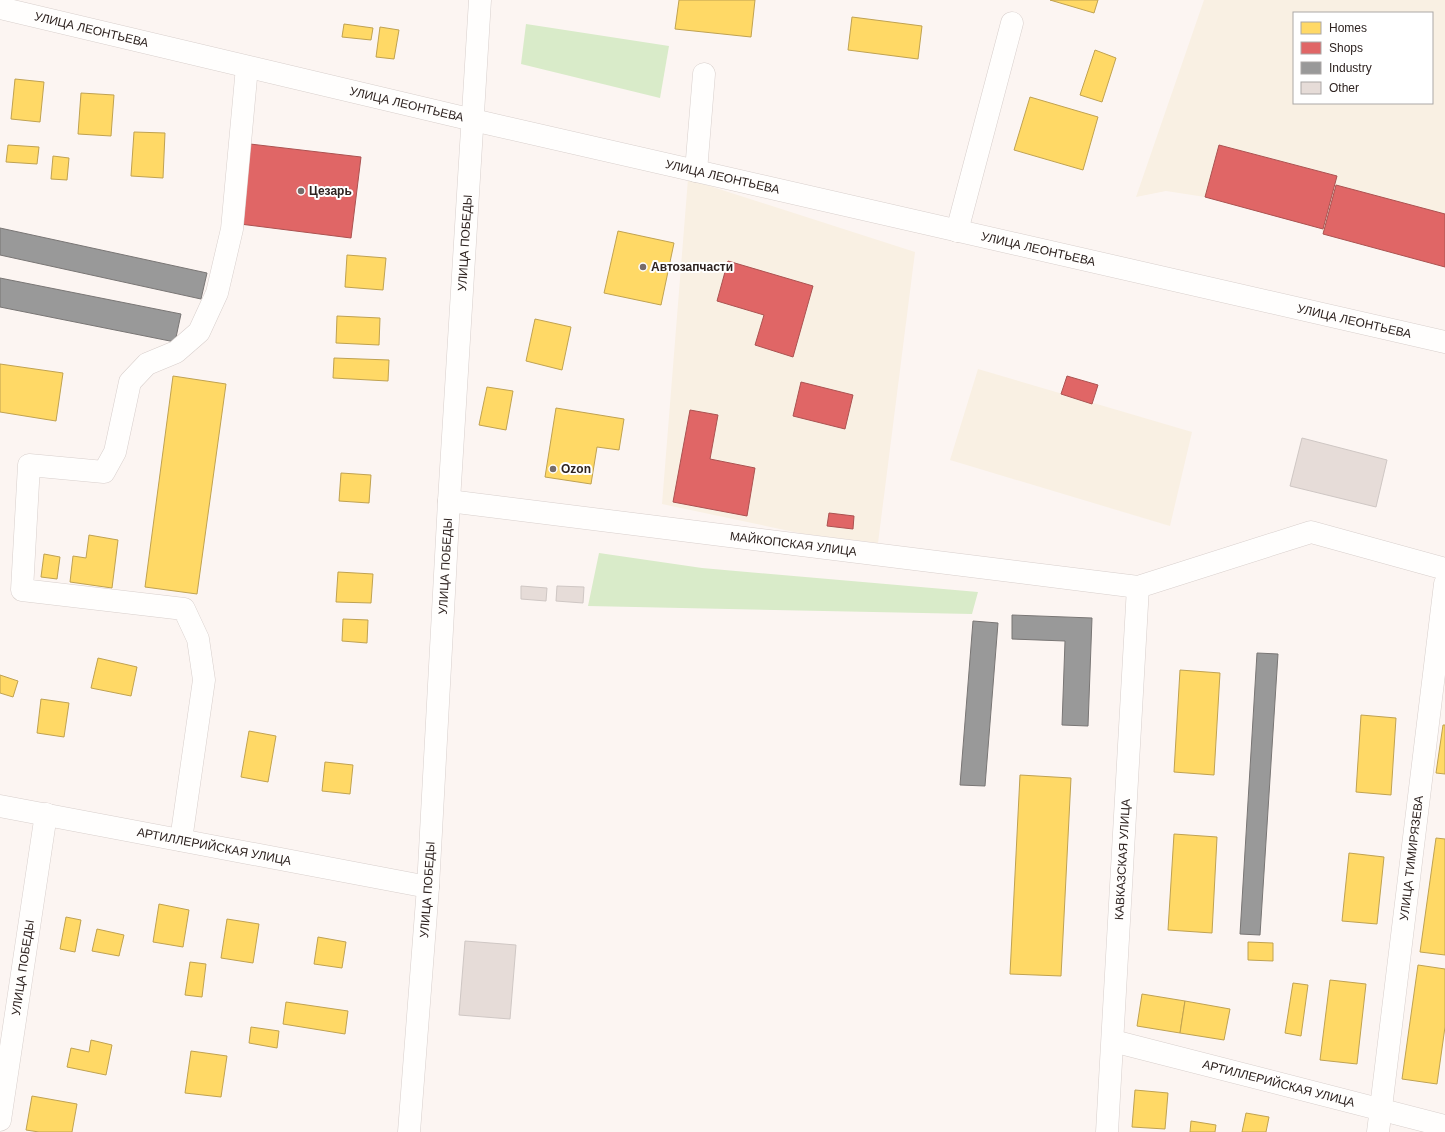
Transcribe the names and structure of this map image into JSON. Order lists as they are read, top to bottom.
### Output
{
  "streets": {
    "street": [
      "УЛИЦА ЛЕОНТЬЕВА",
      "УЛИЦА ПОБЕДЫ",
      "МАЙКОПСКАЯ УЛИЦА",
      "АРТИЛЛЕРИЙСКАЯ УЛИЦА",
      "УЛИЦА ТИМИРЯЗЕВА",
      "КАВКАЗСКАЯ УЛИЦА"
    ]
  },
  "crossings": [
    ["УЛИЦА ЛЕОНТЬЕВА", "УЛИЦА ПОБЕДЫ"],
    ["УЛИЦА ПОБЕДЫ", "МАЙКОПСКАЯ УЛИЦА"],
    ["УЛИЦА ПОБЕДЫ", "АРТИЛЛЕРИЙСКАЯ УЛИЦА"],
    ["МАЙКОПСКАЯ УЛИЦА", "КАВКАЗСКАЯ УЛИЦА"],
    ["АРТИЛЛЕРИЙСКАЯ УЛИЦА", "УЛИЦА ТИМИРЯЗЕВА"],
    ["АРТИЛЛЕРИЙСКАЯ УЛИЦА", "КАВКАЗСКАЯ УЛИЦА"]
  ],
  "places": ["Цезарь", "Автозапчасти", "Ozon"],
  "legend": [
    "Homes",
    "Shops",
    "Industry",
    "Other"
  ]
}
